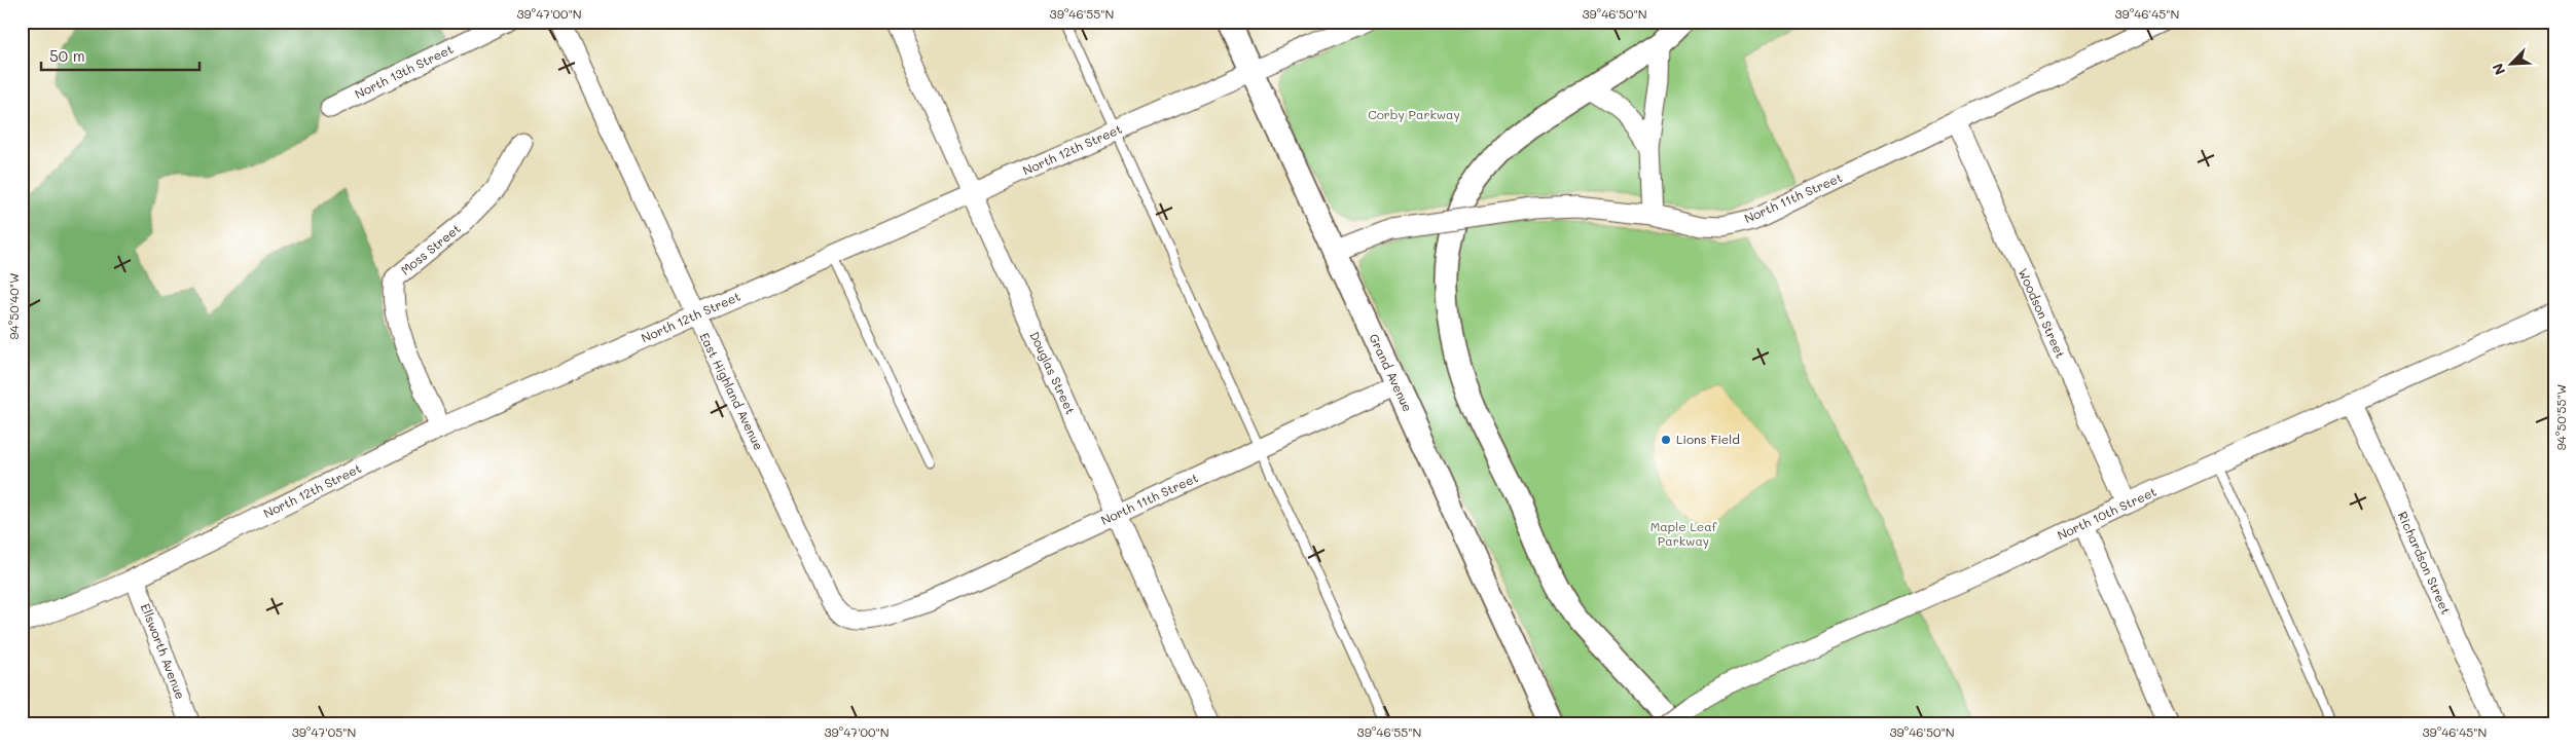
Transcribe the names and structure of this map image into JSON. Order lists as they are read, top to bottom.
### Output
{
  "streets": {
    "street": [
      "North 13th Street",
      "North 12th Street",
      "North 11th Street",
      "Moss Street",
      "Woodson Street",
      "Douglas Street",
      "Grand Avenue",
      "East Highland Avenue",
      "North 10th Street",
      "Richardson Street",
      "Ellsworth Avenue"
    ]
  },
  "crossings": [
    ["North 12th Street", "Moss Street"],
    ["North 12th Street", "Douglas Street"],
    ["North 12th Street", "Grand Avenue"],
    ["North 12th Street", "East Highland Avenue"],
    ["North 12th Street", "Ellsworth Avenue"],
    ["North 11th Street", "Woodson Street"],
    ["North 11th Street", "Douglas Street"],
    ["North 11th Street", "Grand Avenue"],
    ["North 11th Street", "East Highland Avenue"],
    ["Woodson Street", "North 10th Street"],
    ["North 10th Street", "Richardson Street"]
  ],
  "parks": ["Corby Parkway", "Maple Leaf Parkway"],
  "places": ["Lions Field"],
  "scale_bar": "50 m",
  "north": "bottom left",
  "coordinates": [
    "39°47'00\"N",
    "39°46'55\"N",
    "39°46'50\"N",
    "39°46'45\"N",
    "94°50'40\"W",
    "94°50'55\"W",
    "39°47'05\"N"
  ]
}
